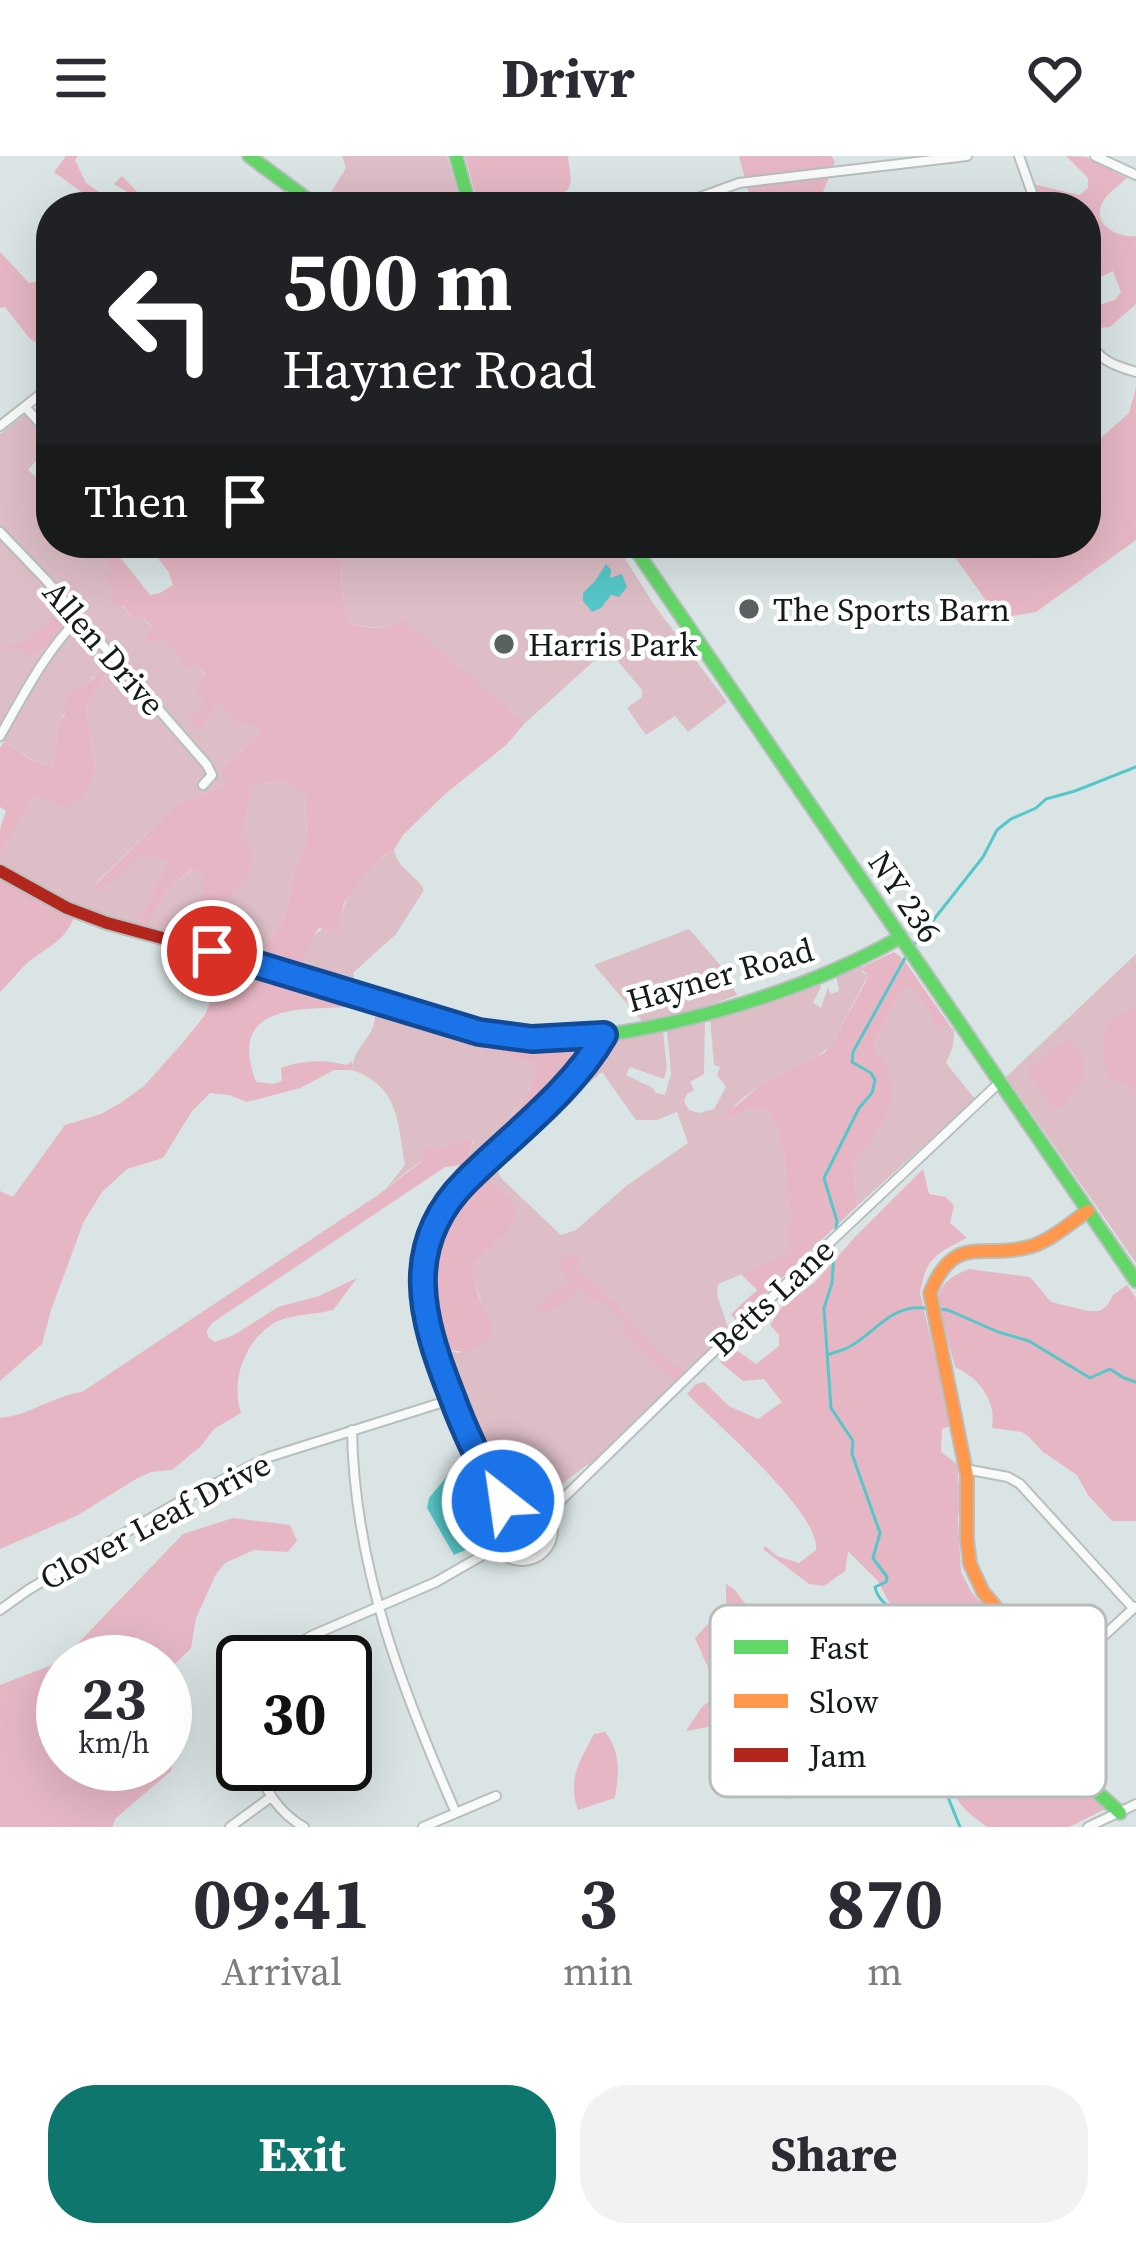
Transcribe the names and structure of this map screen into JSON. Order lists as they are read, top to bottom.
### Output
{
  "streets": {
    "street": [
      "Allen Drive",
      "NY 236",
      "Hayner Road",
      "Betts Lane",
      "Clover Leaf Drive"
    ]
  },
  "crossings": [
    ["NY 236", "Hayner Road"],
    ["NY 236", "Betts Lane"]
  ],
  "places": ["The Sports Barn", "Harris Park"],
  "legend": ["Fast", "Slow", "Jam"],
  "page": {
    "header": "Drivr",
    "turn": ["500 m", "Hayner Road"],
    "then": "Then",
    "speed": "23 km/h",
    "limit": "30",
    "eta": [
      "09:41",
      "Arrival",
      "3",
      "min",
      "870",
      "m"
    ],
    "buttons": ["Exit", "Share"]
  }
}
